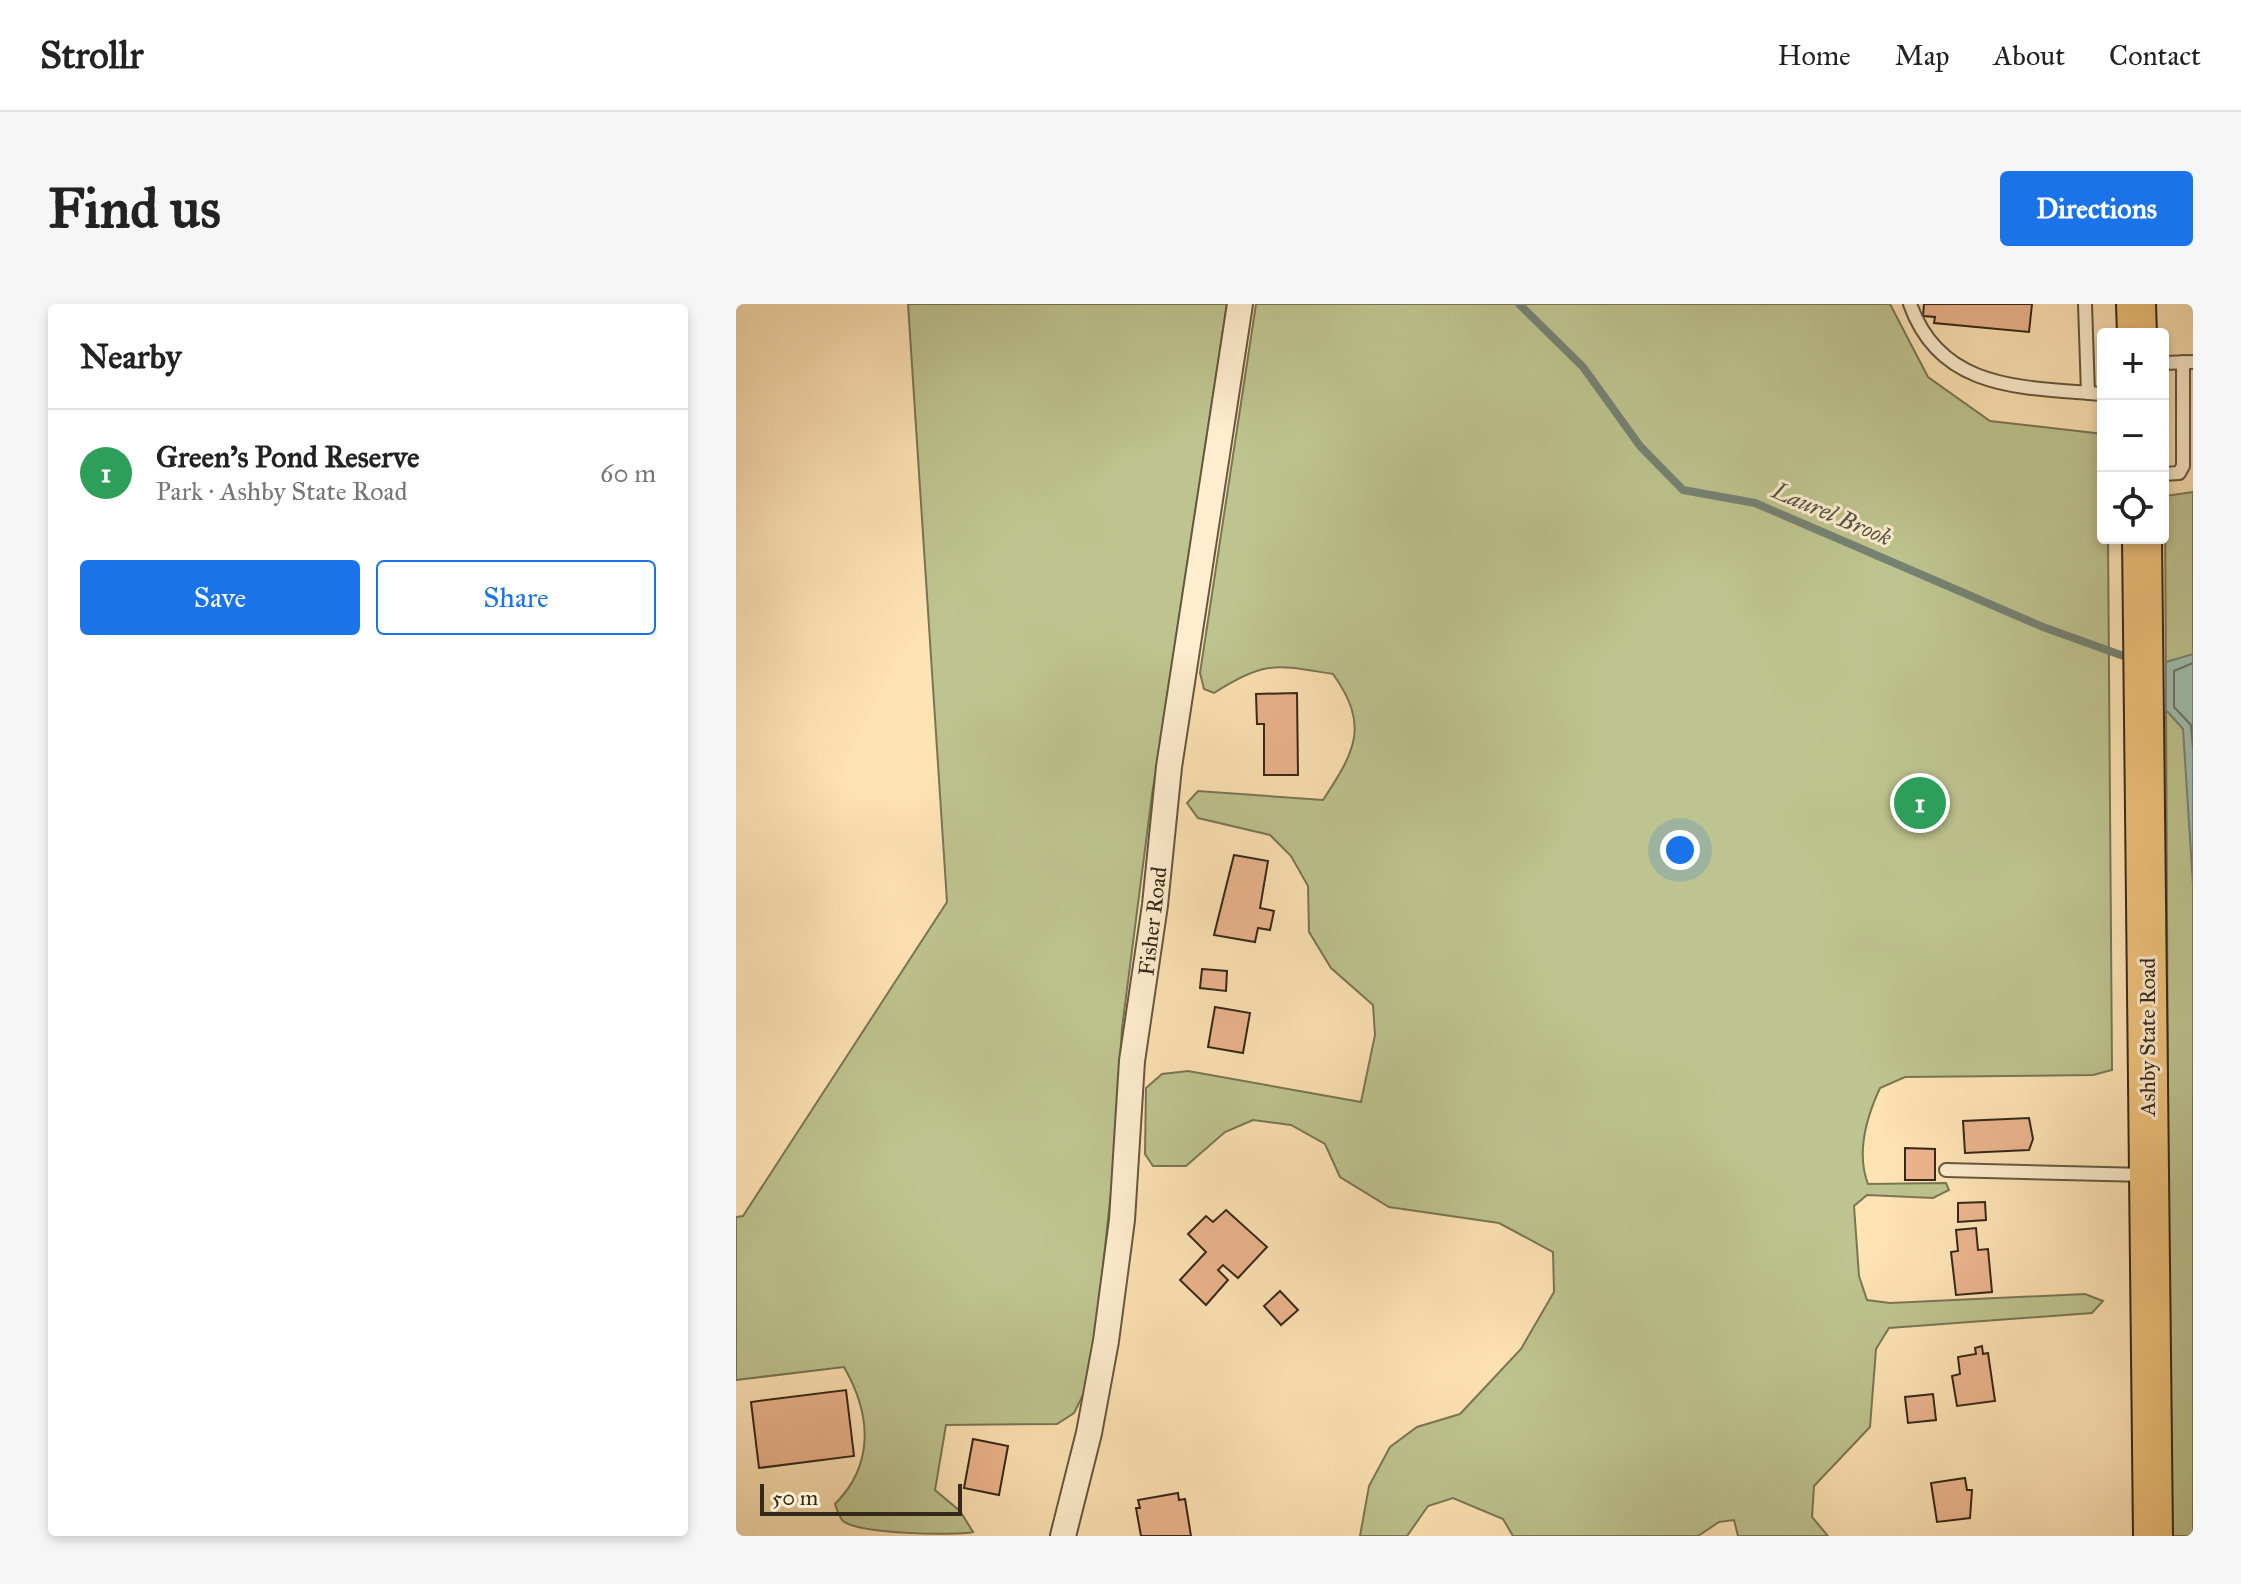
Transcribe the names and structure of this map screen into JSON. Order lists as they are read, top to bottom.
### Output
{
  "streets": {
    "main road": ["Ashby State Road"],
    "street": ["Fisher Road"]
  },
  "water": ["Laurel Brook"],
  "scale_bar": "50 m",
  "page": {
    "header": "Strollr",
    "nav": [
      "Home",
      "Map",
      "About",
      "Contact"
    ],
    "buttons": [
      "Directions",
      ["Save", "Share"]
    ],
    "title": "Find us",
    "heading": "Nearby",
    "map_buttons": ["+", "−"],
    "list": [
      {
        "mark": "1",
        "name": "Green's Pond Reserve",
        "note": "Park · Ashby State Road",
        "value": "60 m"
      }
    ],
    "pins": "1",
    "scale": "50 m"
  }
}
